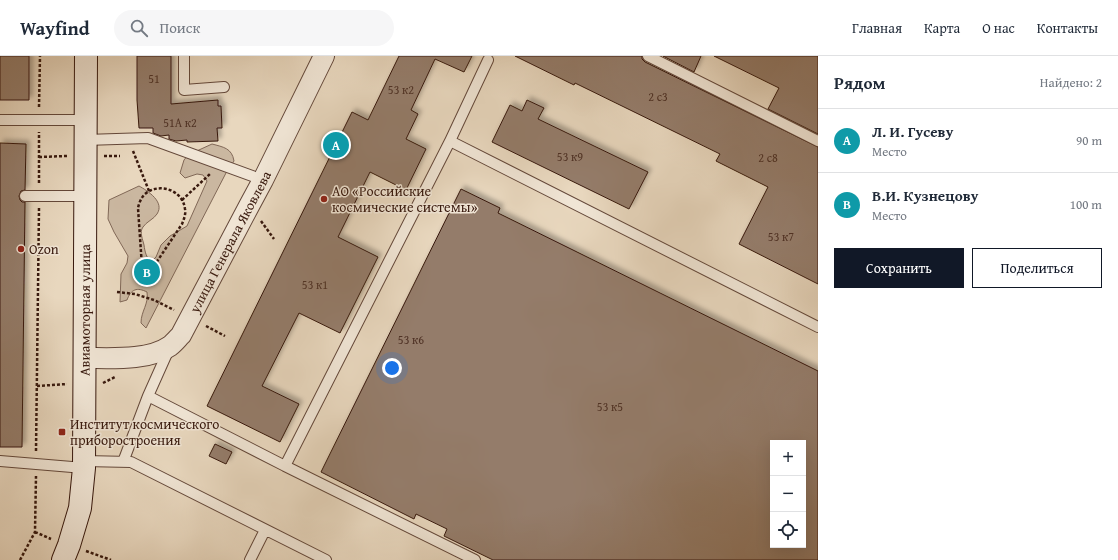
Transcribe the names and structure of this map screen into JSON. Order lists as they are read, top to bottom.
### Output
{
  "streets": {
    "street": ["улица Генерала Яковлева", "Авиамоторная улица"]
  },
  "crossings": [
    ["улица Генерала Яковлева", "Авиамоторная улица"]
  ],
  "places": {
    "other": ["АО «Российские космические системы»", "Ozon"],
    "transit": ["Институт космического приборостроения"]
  },
  "house_numbers": [
    "51",
    "53 к2",
    "2 с3",
    "51А к2",
    "53 к9",
    "2 с8",
    "53 к7",
    "53 к1",
    "53 к6",
    "53 к5"
  ],
  "page": {
    "header": "Wayfind",
    "search": "Поиск",
    "nav": [
      "Главная",
      "Карта",
      "О нас",
      "Контакты"
    ],
    "heading": ["Рядом", "Найдено: 2"],
    "list": [
      {
        "mark": "A",
        "name": "Л. И. Гусеву",
        "note": "Место",
        "value": "90 m"
      },
      {
        "mark": "B",
        "name": "В.И. Кузнецову",
        "note": "Место",
        "value": "100 m"
      }
    ],
    "pins": ["A", "B"],
    "buttons": ["Сохранить", "Поделиться"],
    "map_buttons": ["+", "−"]
  }
}
